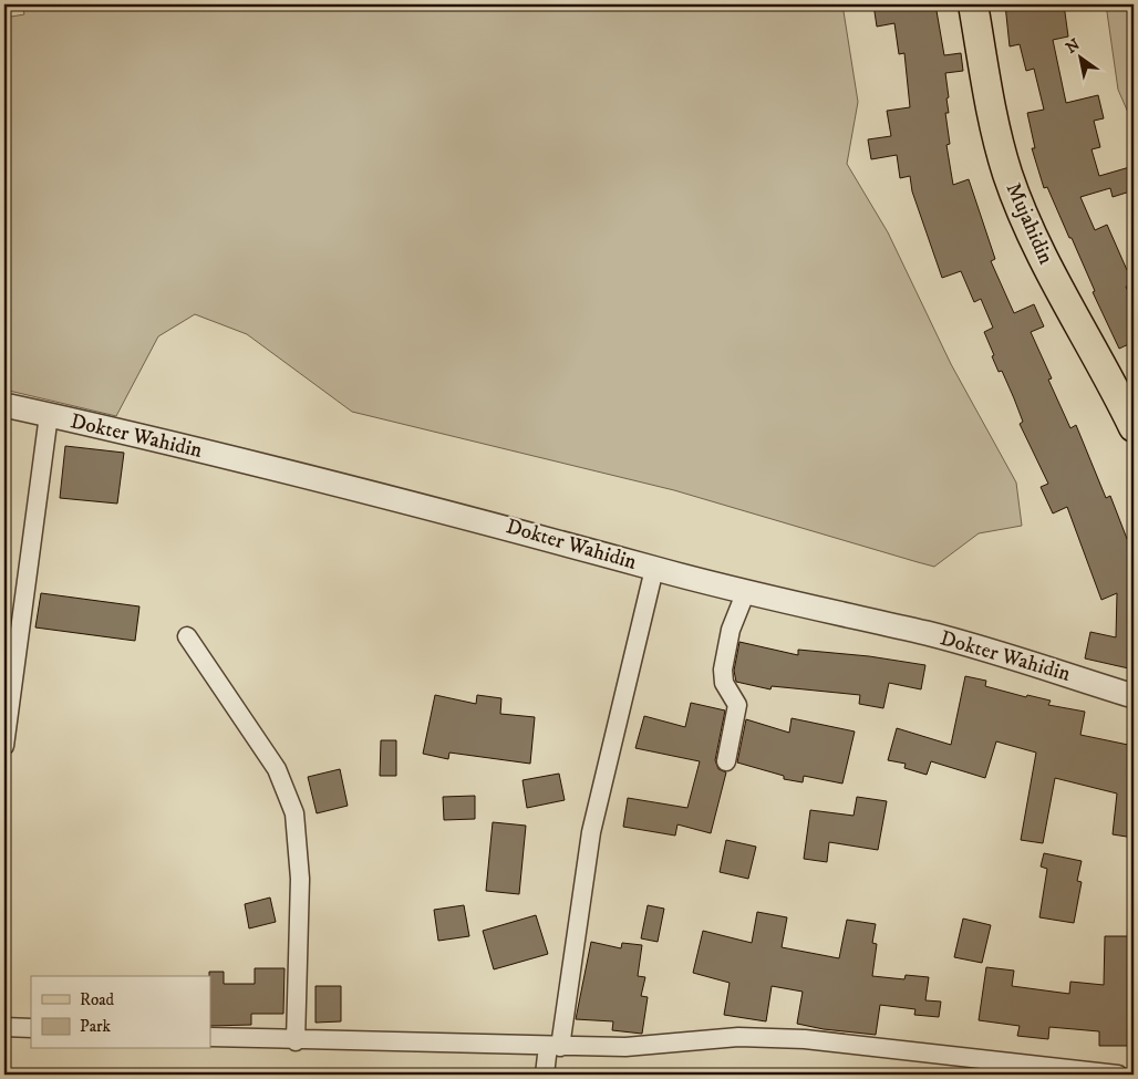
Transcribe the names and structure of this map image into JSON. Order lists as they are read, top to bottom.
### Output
{
  "streets": {
    "main road": ["Mujahidin"],
    "street": ["Dokter Wahidin"]
  },
  "legend": ["Road", "Park"],
  "north": "top left"
}
